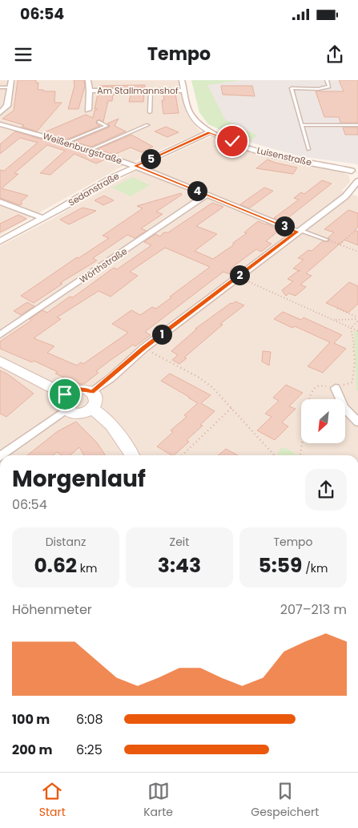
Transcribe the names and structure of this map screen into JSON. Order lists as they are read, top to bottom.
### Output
{
  "streets": {
    "street": [
      "Am Stallmannshof",
      "Weißenburgstraße",
      "Luisenstraße",
      "Sedanstraße",
      "Wörthstraße"
    ]
  },
  "crossings": [
    ["Am Stallmannshof", "Luisenstraße"],
    ["Weißenburgstraße", "Sedanstraße"],
    ["Weißenburgstraße", "Wörthstraße"],
    ["Luisenstraße", "Sedanstraße"]
  ],
  "north": "bottom left",
  "page": {
    "status": "06:54",
    "header": "Tempo",
    "pins": [
      "5",
      "4",
      "3",
      "2",
      "1"
    ],
    "heading": ["Morgenlauf", "06:54"],
    "stats": [
      ["Distanz", "0.62 km"],
      ["Zeit", "3:43"],
      ["Tempo", "5:59 /km"]
    ],
    "chart": ["Höhenmeter", "207–213 m"],
    "list": [
      {
        "name": "100 m",
        "note": "6:08"
      },
      {
        "name": "200 m",
        "note": "6:25"
      }
    ],
    "tabs": ["Start", "Karte", "Gespeichert"]
  }
}
